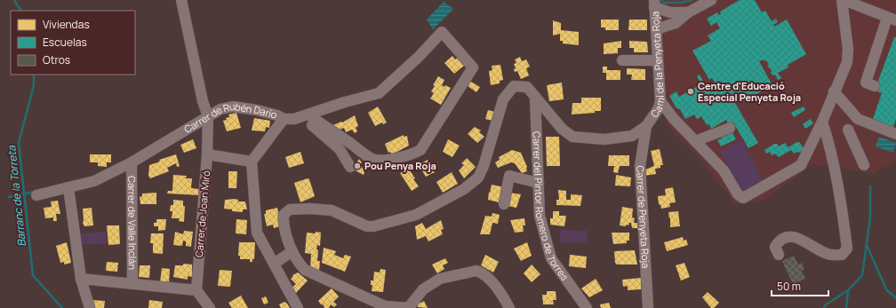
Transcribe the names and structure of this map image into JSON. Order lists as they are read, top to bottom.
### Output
{
  "streets": {
    "street": [
      "Camí de la Penyeta Roja",
      "Carrer de Rubén Darío",
      "Carrer del Pintor Romero de Torres",
      "Carrer de Joan Miró",
      "Carrer de Penyeta Roja",
      "Carrer de Valle Inclán"
    ]
  },
  "crossings": [
    ["Camí de la Penyeta Roja", "Carrer de Penyeta Roja"],
    ["Carrer de Rubén Darío", "Carrer de Joan Miró"],
    ["Carrer de Rubén Darío", "Carrer de Valle Inclán"]
  ],
  "water": ["Barranc de la Torreta"],
  "places": ["Centre d'Educació Especial Penyeta Roja", "Pou Penya Roja"],
  "legend": ["Viviendas", "Escuelas", "Otros"],
  "scale_bar": "50 m"
}
